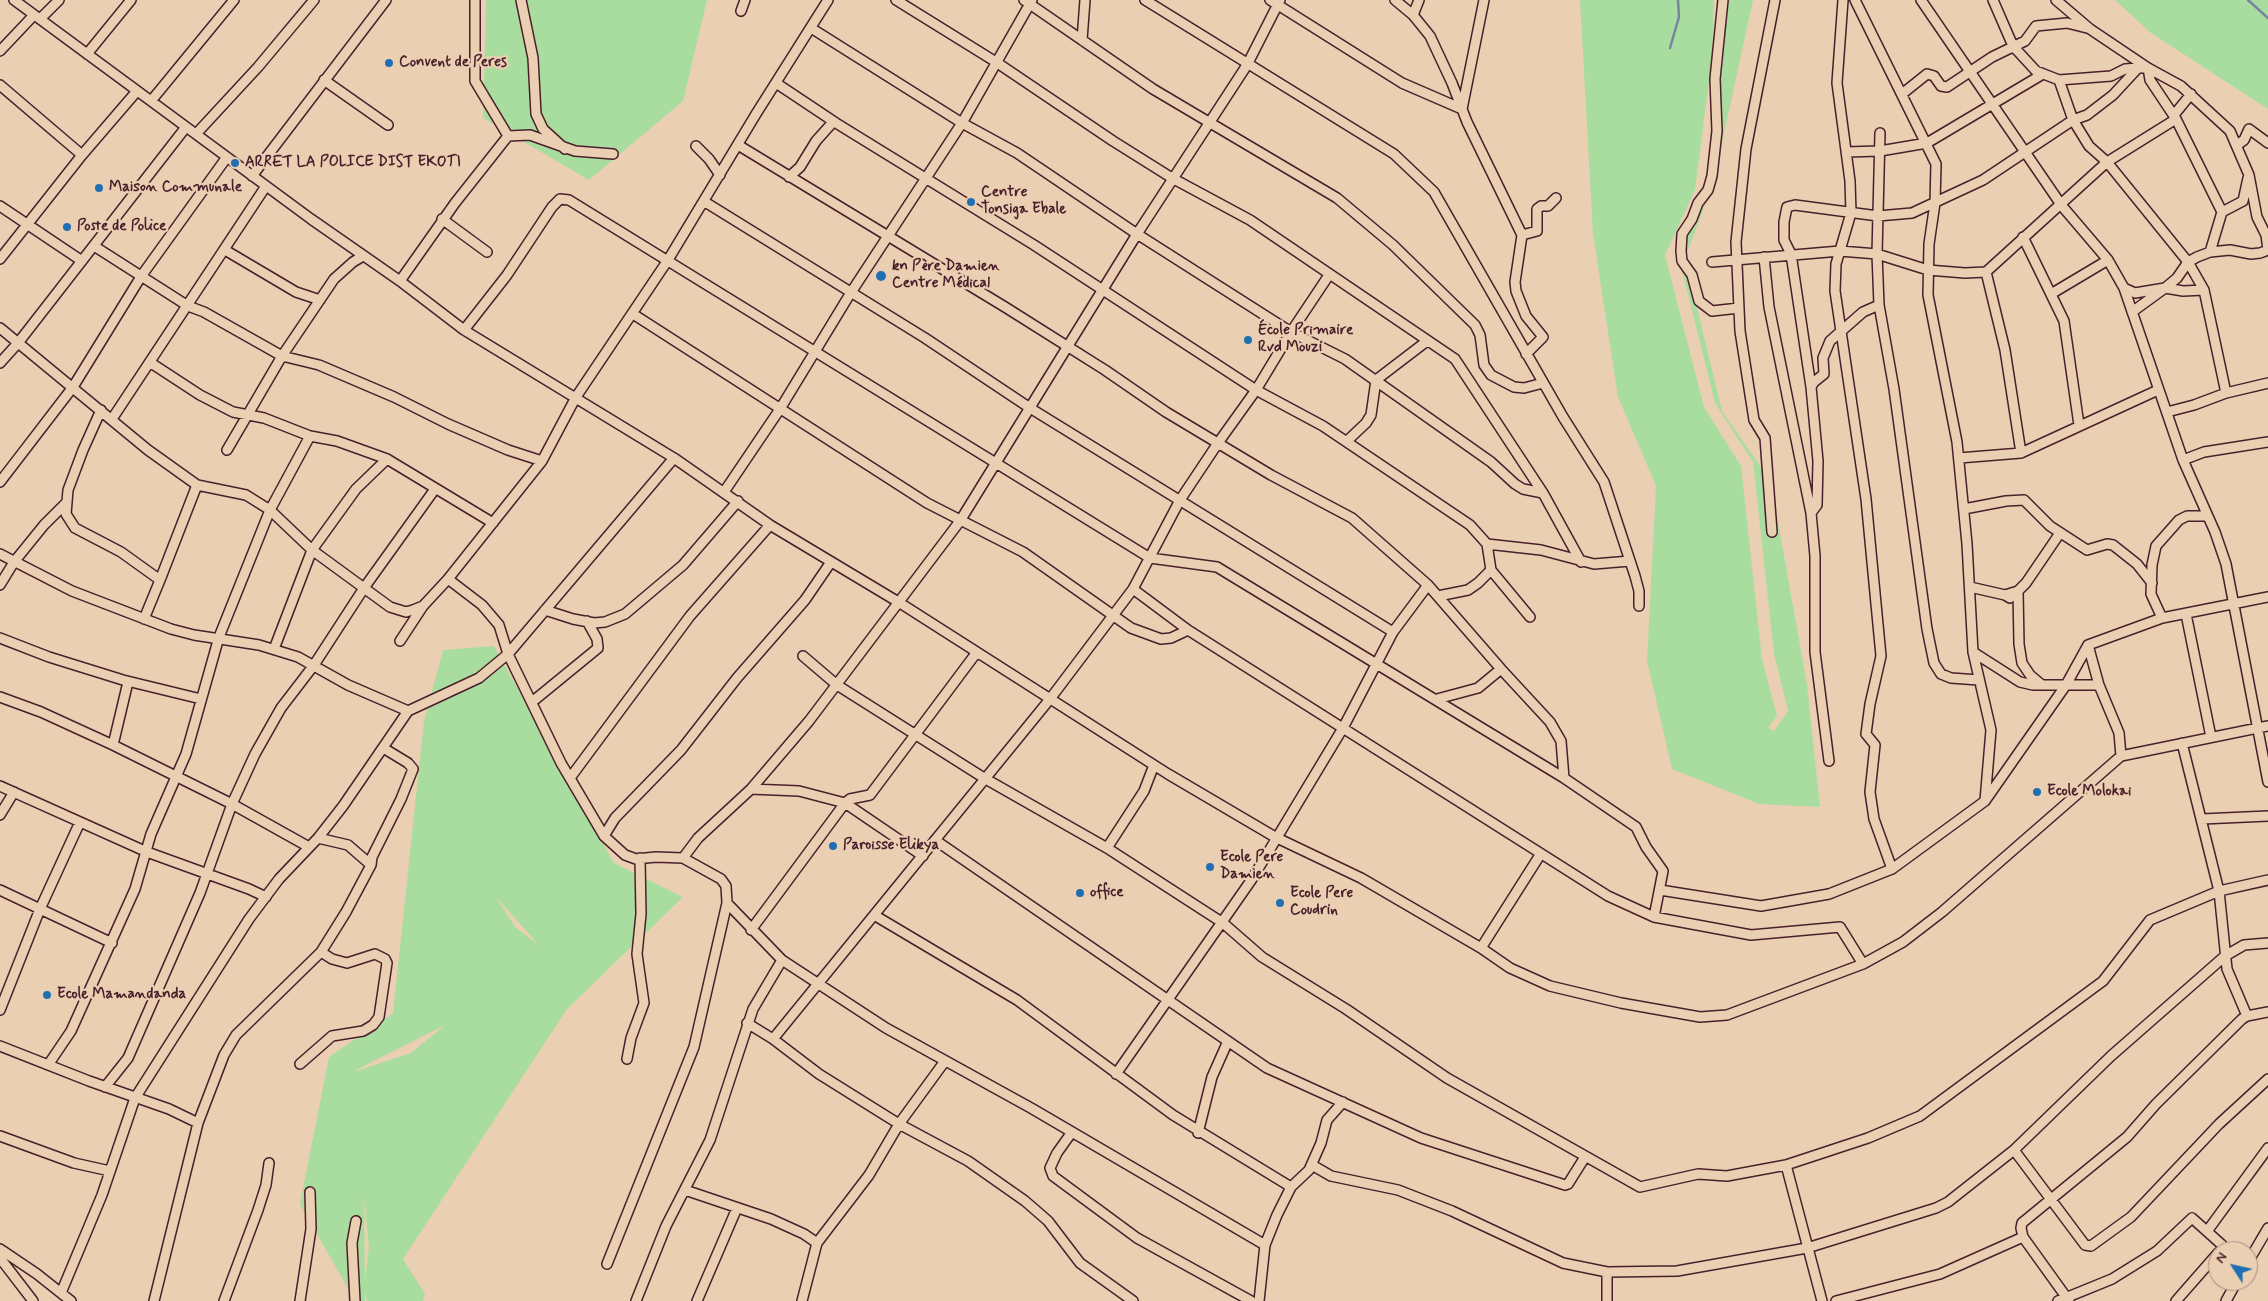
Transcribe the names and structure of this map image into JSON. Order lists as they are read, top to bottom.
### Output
{
  "places": [
    "Convent de Peres",
    "ARRET LA POLICE DIST EKOTI",
    "Maison Communale",
    "Centre Tonsiga Ebale",
    "Poste de Police",
    "kn Père Damien Centre Médical",
    "École Primaire Rvd Mouzi",
    "Ecole Molokai",
    "Paroisse Elikya",
    "Ecole Pere Damien",
    "office",
    "Ecole Pere Coudrin",
    "Ecole Mamandanda"
  ],
  "north": "top left"
}
